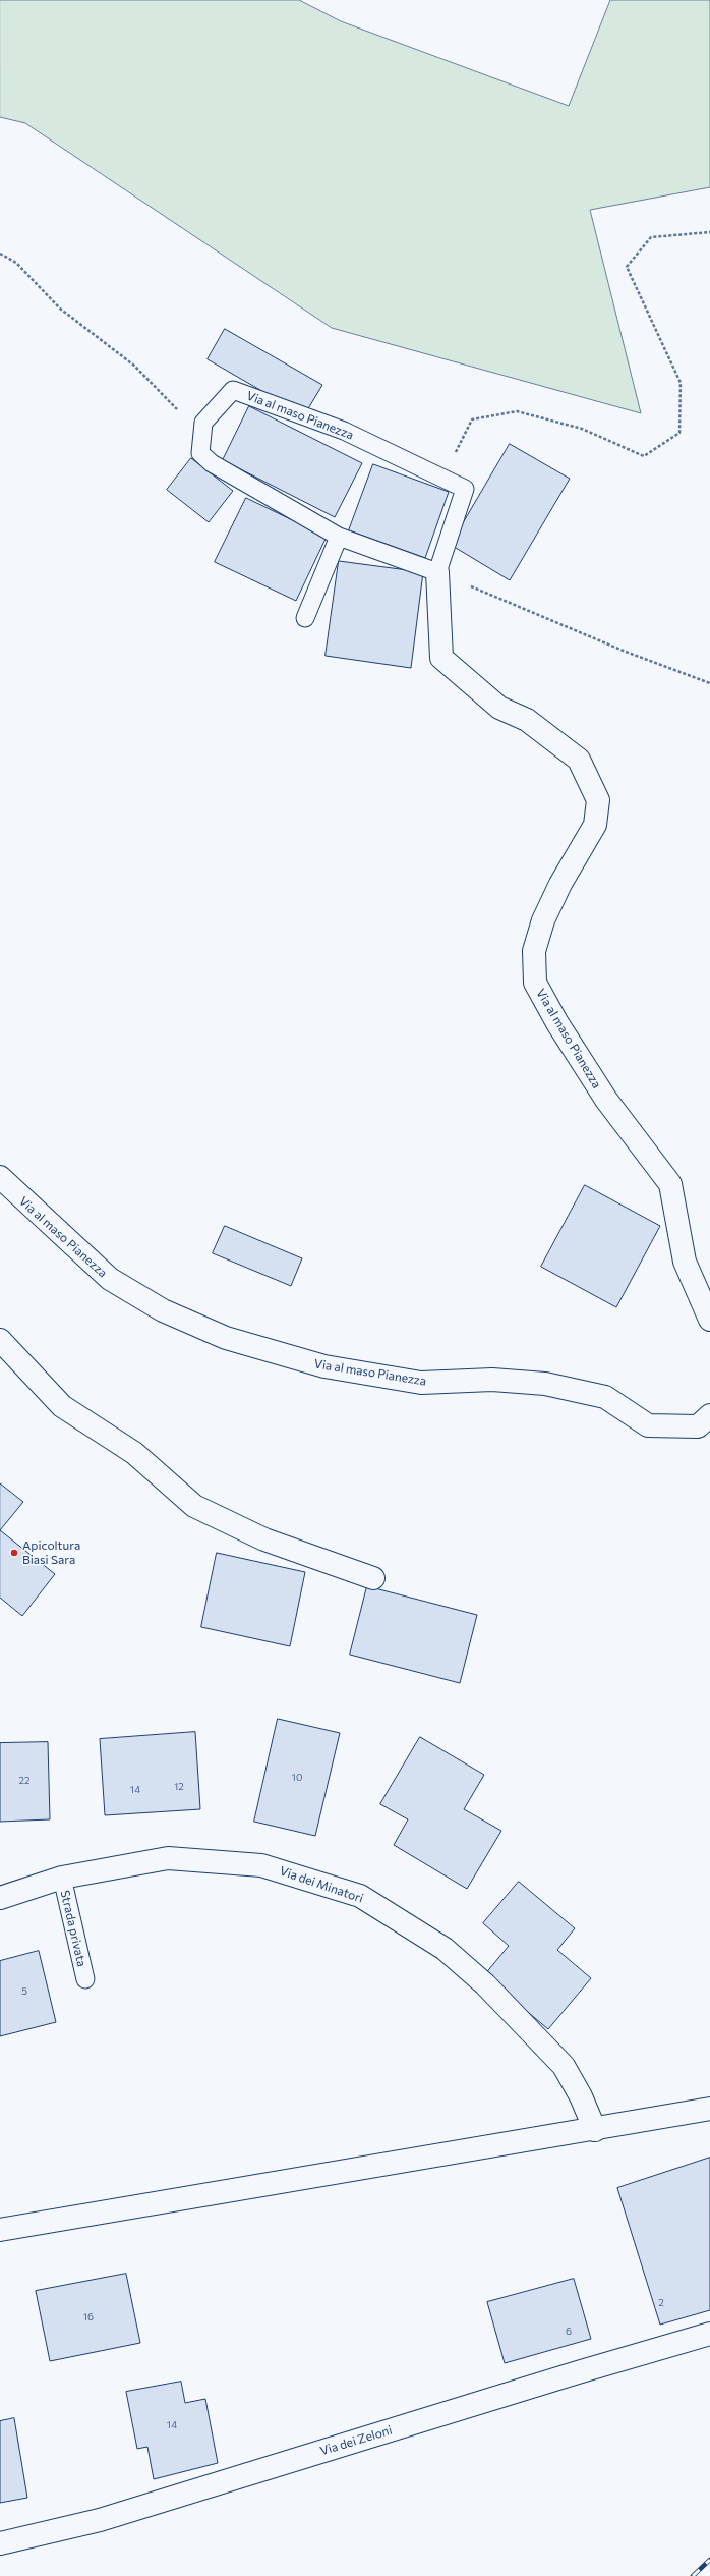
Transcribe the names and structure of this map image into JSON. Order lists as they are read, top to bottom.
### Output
{
  "streets": {
    "street": ["Via al maso Pianezza", "Via dei Minatori", "Via dei Zeloni"],
    "lane": ["Strada privata"]
  },
  "crossings": [
    ["Via dei Minatori", "Strada privata"]
  ],
  "places": ["Apicoltura Biasi Sara"],
  "house_numbers": [
    "10",
    "22",
    "12",
    "14",
    "5",
    "2",
    "16",
    "6",
    "14"
  ]
}
